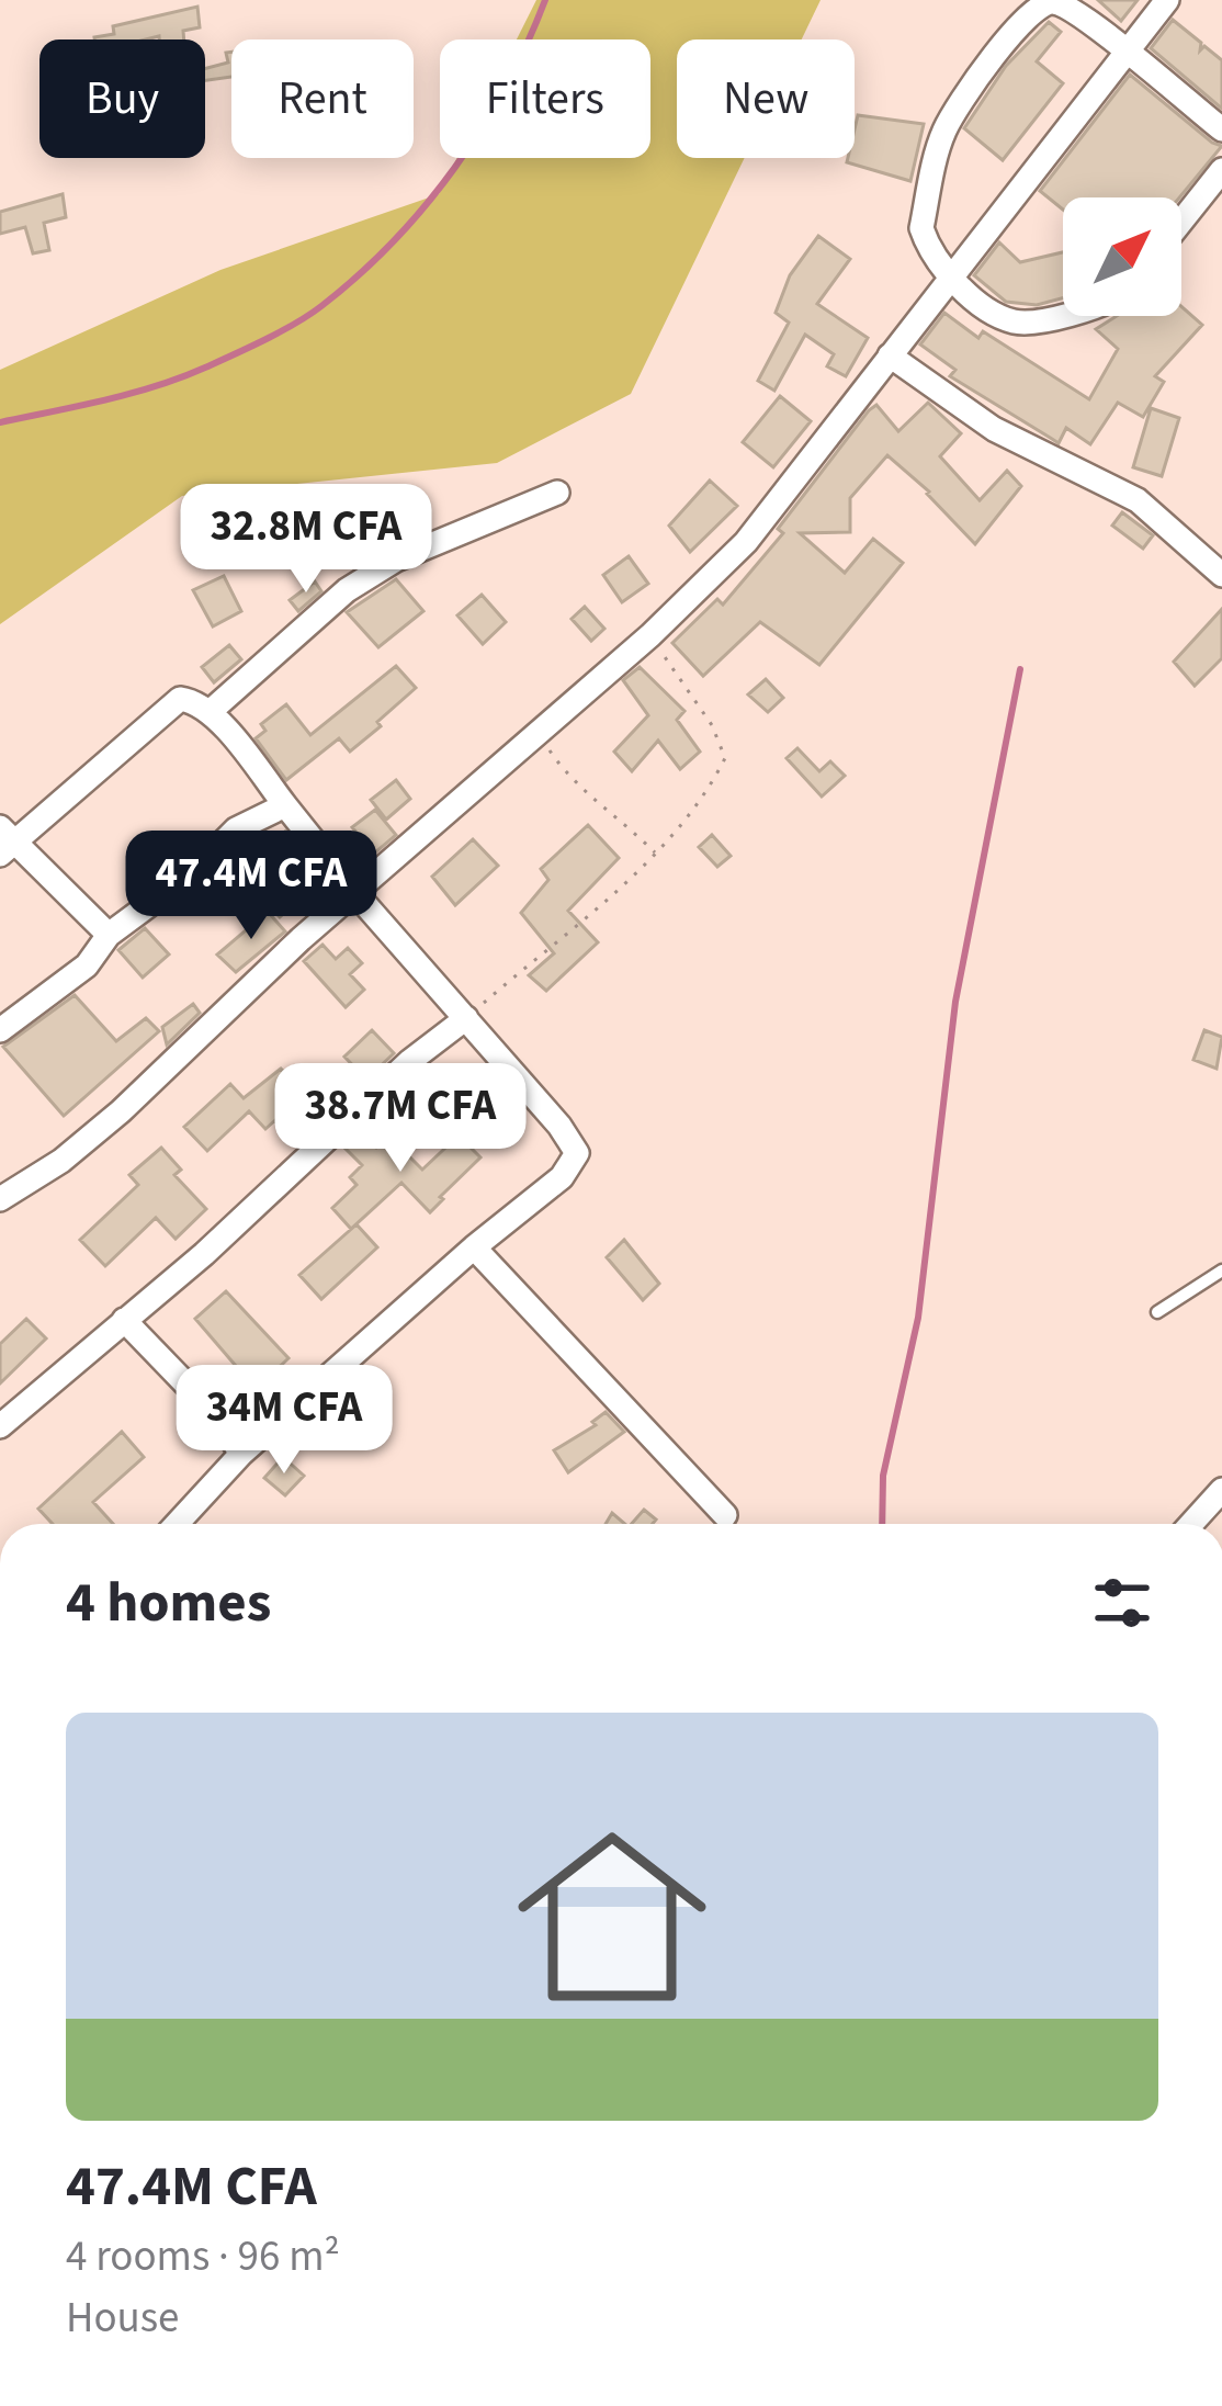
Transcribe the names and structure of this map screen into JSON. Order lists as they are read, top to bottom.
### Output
{
  "north": "top right",
  "page": {
    "chip": [
      "Buy",
      "Rent",
      "Filters",
      "New"
    ],
    "price": [
      "32.8M CFA",
      "47.4M CFA",
      "38.7M CFA",
      "34M CFA"
    ],
    "heading": "4 homes",
    "list": [
      {
        "name": "47.4M CFA",
        "note": "4 rooms · 96 m² · House"
      }
    ]
  }
}
